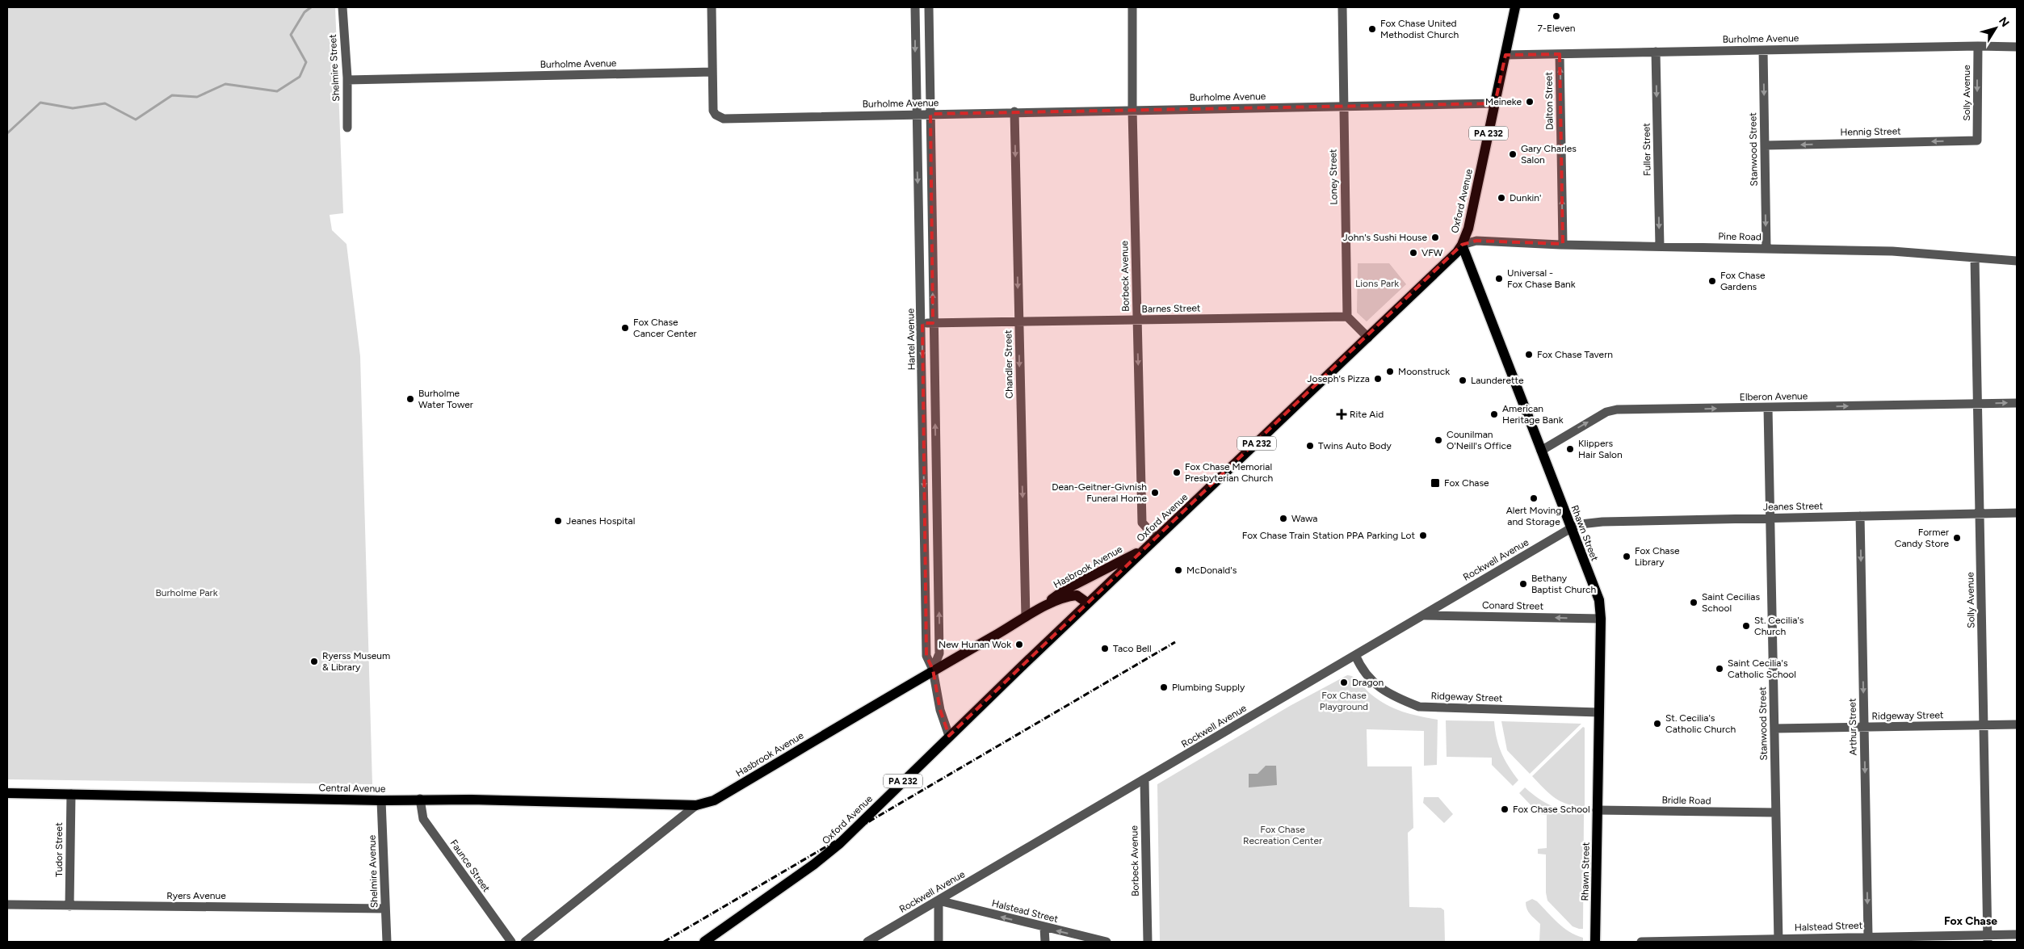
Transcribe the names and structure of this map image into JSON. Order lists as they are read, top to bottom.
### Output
{
  "streets": {
    "main road": [
      "PA 232",
      "Oxford Avenue",
      "Rhawn Street",
      "Hasbrook Avenue",
      "Central Avenue"
    ],
    "street": [
      "Burholme Avenue",
      "Shelmire Street",
      "Solly Avenue",
      "Dalton Street",
      "Hennig Street",
      "Fuller Street",
      "Stanwood Street",
      "Loney Street",
      "Pine Road",
      "Borbeck Avenue",
      "Barnes Street",
      "Hartel Avenue",
      "Chandler Street",
      "Elberon Avenue",
      "Jeanes Street",
      "Rockwell Avenue",
      "Conard Street",
      "Ridgeway Street",
      "Arthur Street",
      "Bridle Road",
      "Tudor Street",
      "Faunce Street",
      "Shelmire Avenue",
      "Ryers Avenue",
      "Halstead Street"
    ]
  },
  "crossings": [
    ["Burholme Avenue", "Shelmire Street"],
    ["Burholme Avenue", "Solly Avenue"],
    ["Burholme Avenue", "Dalton Street"],
    ["Burholme Avenue", "Fuller Street"],
    ["Burholme Avenue", "Stanwood Street"],
    ["Burholme Avenue", "Loney Street"],
    ["Burholme Avenue", "Oxford Avenue"],
    ["Burholme Avenue", "Borbeck Avenue"],
    ["Burholme Avenue", "Hartel Avenue"],
    ["Burholme Avenue", "Chandler Street"],
    ["Solly Avenue", "Hennig Street"],
    ["Solly Avenue", "Pine Road"],
    ["Solly Avenue", "Elberon Avenue"],
    ["Solly Avenue", "Jeanes Street"],
    ["Solly Avenue", "Ridgeway Street"],
    ["Solly Avenue", "Halstead Street"],
    ["Dalton Street", "Pine Road"],
    ["Hennig Street", "Stanwood Street"],
    ["Fuller Street", "Pine Road"],
    ["Stanwood Street", "Pine Road"],
    ["Stanwood Street", "Elberon Avenue"],
    ["Stanwood Street", "Jeanes Street"],
    ["Stanwood Street", "Ridgeway Street"],
    ["Stanwood Street", "Bridle Road"],
    ["Stanwood Street", "Halstead Street"],
    ["Loney Street", "Barnes Street"],
    ["Oxford Avenue", "Pine Road"],
    ["Oxford Avenue", "Borbeck Avenue"],
    ["Oxford Avenue", "Hartel Avenue"],
    ["Oxford Avenue", "Rhawn Street"],
    ["Oxford Avenue", "Hasbrook Avenue"],
    ["Pine Road", "Rhawn Street"],
    ["Borbeck Avenue", "Barnes Street"],
    ["Borbeck Avenue", "Rockwell Avenue"],
    ["Barnes Street", "Hartel Avenue"],
    ["Barnes Street", "Chandler Street"],
    ["Hartel Avenue", "Hasbrook Avenue"],
    ["Chandler Street", "Hasbrook Avenue"],
    ["Elberon Avenue", "Rhawn Street"],
    ["Jeanes Street", "Rhawn Street"],
    ["Jeanes Street", "Rockwell Avenue"],
    ["Jeanes Street", "Arthur Street"],
    ["Rhawn Street", "Rockwell Avenue"],
    ["Rhawn Street", "Conard Street"],
    ["Rhawn Street", "Ridgeway Street"],
    ["Rhawn Street", "Bridle Road"],
    ["Rockwell Avenue", "Conard Street"],
    ["Rockwell Avenue", "Ridgeway Street"],
    ["Rockwell Avenue", "Halstead Street"],
    ["Hasbrook Avenue", "Central Avenue"],
    ["Ridgeway Street", "Arthur Street"],
    ["Arthur Street", "Halstead Street"],
    ["Central Avenue", "Tudor Street"],
    ["Central Avenue", "Faunce Street"],
    ["Central Avenue", "Shelmire Avenue"],
    ["Tudor Street", "Ryers Avenue"],
    ["Shelmire Avenue", "Ryers Avenue"]
  ],
  "one_way": [
    "Dalton Street",
    "Hennig Street",
    "Fuller Street",
    "Chandler Street",
    "Elberon Avenue",
    "Conard Street",
    "Arthur Street"
  ],
  "districts": ["Fox Chase"],
  "parks": [
    "Lions Park",
    "Burholme Park",
    "Fox Chase Playground",
    "Fox Chase Recreation Center"
  ],
  "places": {
    "other": [
      "7-Eleven",
      "Fox Chase United Methodist Church",
      "Meineke",
      "Gary Charles Salon",
      "Dunkin'",
      "John's Sushi House",
      "VFW",
      "Universal - Fox Chase Bank",
      "Fox Chase Gardens",
      "Fox Chase Cancer Center",
      "Fox Chase Tavern",
      "Moonstruck",
      "Joseph's Pizza",
      "Launderette",
      "Burholme Water Tower",
      "American Heritage Bank",
      "Counilman O'Neill's Office",
      "Twins Auto Body",
      "Klippers Hair Salon",
      "Fox Chase Memorial Presbyterian Church",
      "Dean-Geitner-Givnish Funeral Home",
      "Alert Moving and Storage",
      "Wawa",
      "Jeanes Hospital",
      "Fox Chase Train Station PPA Parking Lot",
      "Former Candy Store",
      "Fox Chase Library",
      "McDonald's",
      "Bethany Baptist Church",
      "Saint Cecilias School",
      "St. Cecilia's Church",
      "New Hunan Wok",
      "Taco Bell",
      "Ryerss Museum & Library",
      "Saint Cecilia's Catholic School",
      "Dragon",
      "Plumbing Supply",
      "St. Cecilia's Catholic Church",
      "Fox Chase School"
    ],
    "health": ["Rite Aid"],
    "transit": ["Fox Chase"]
  },
  "north": "top right"
}
